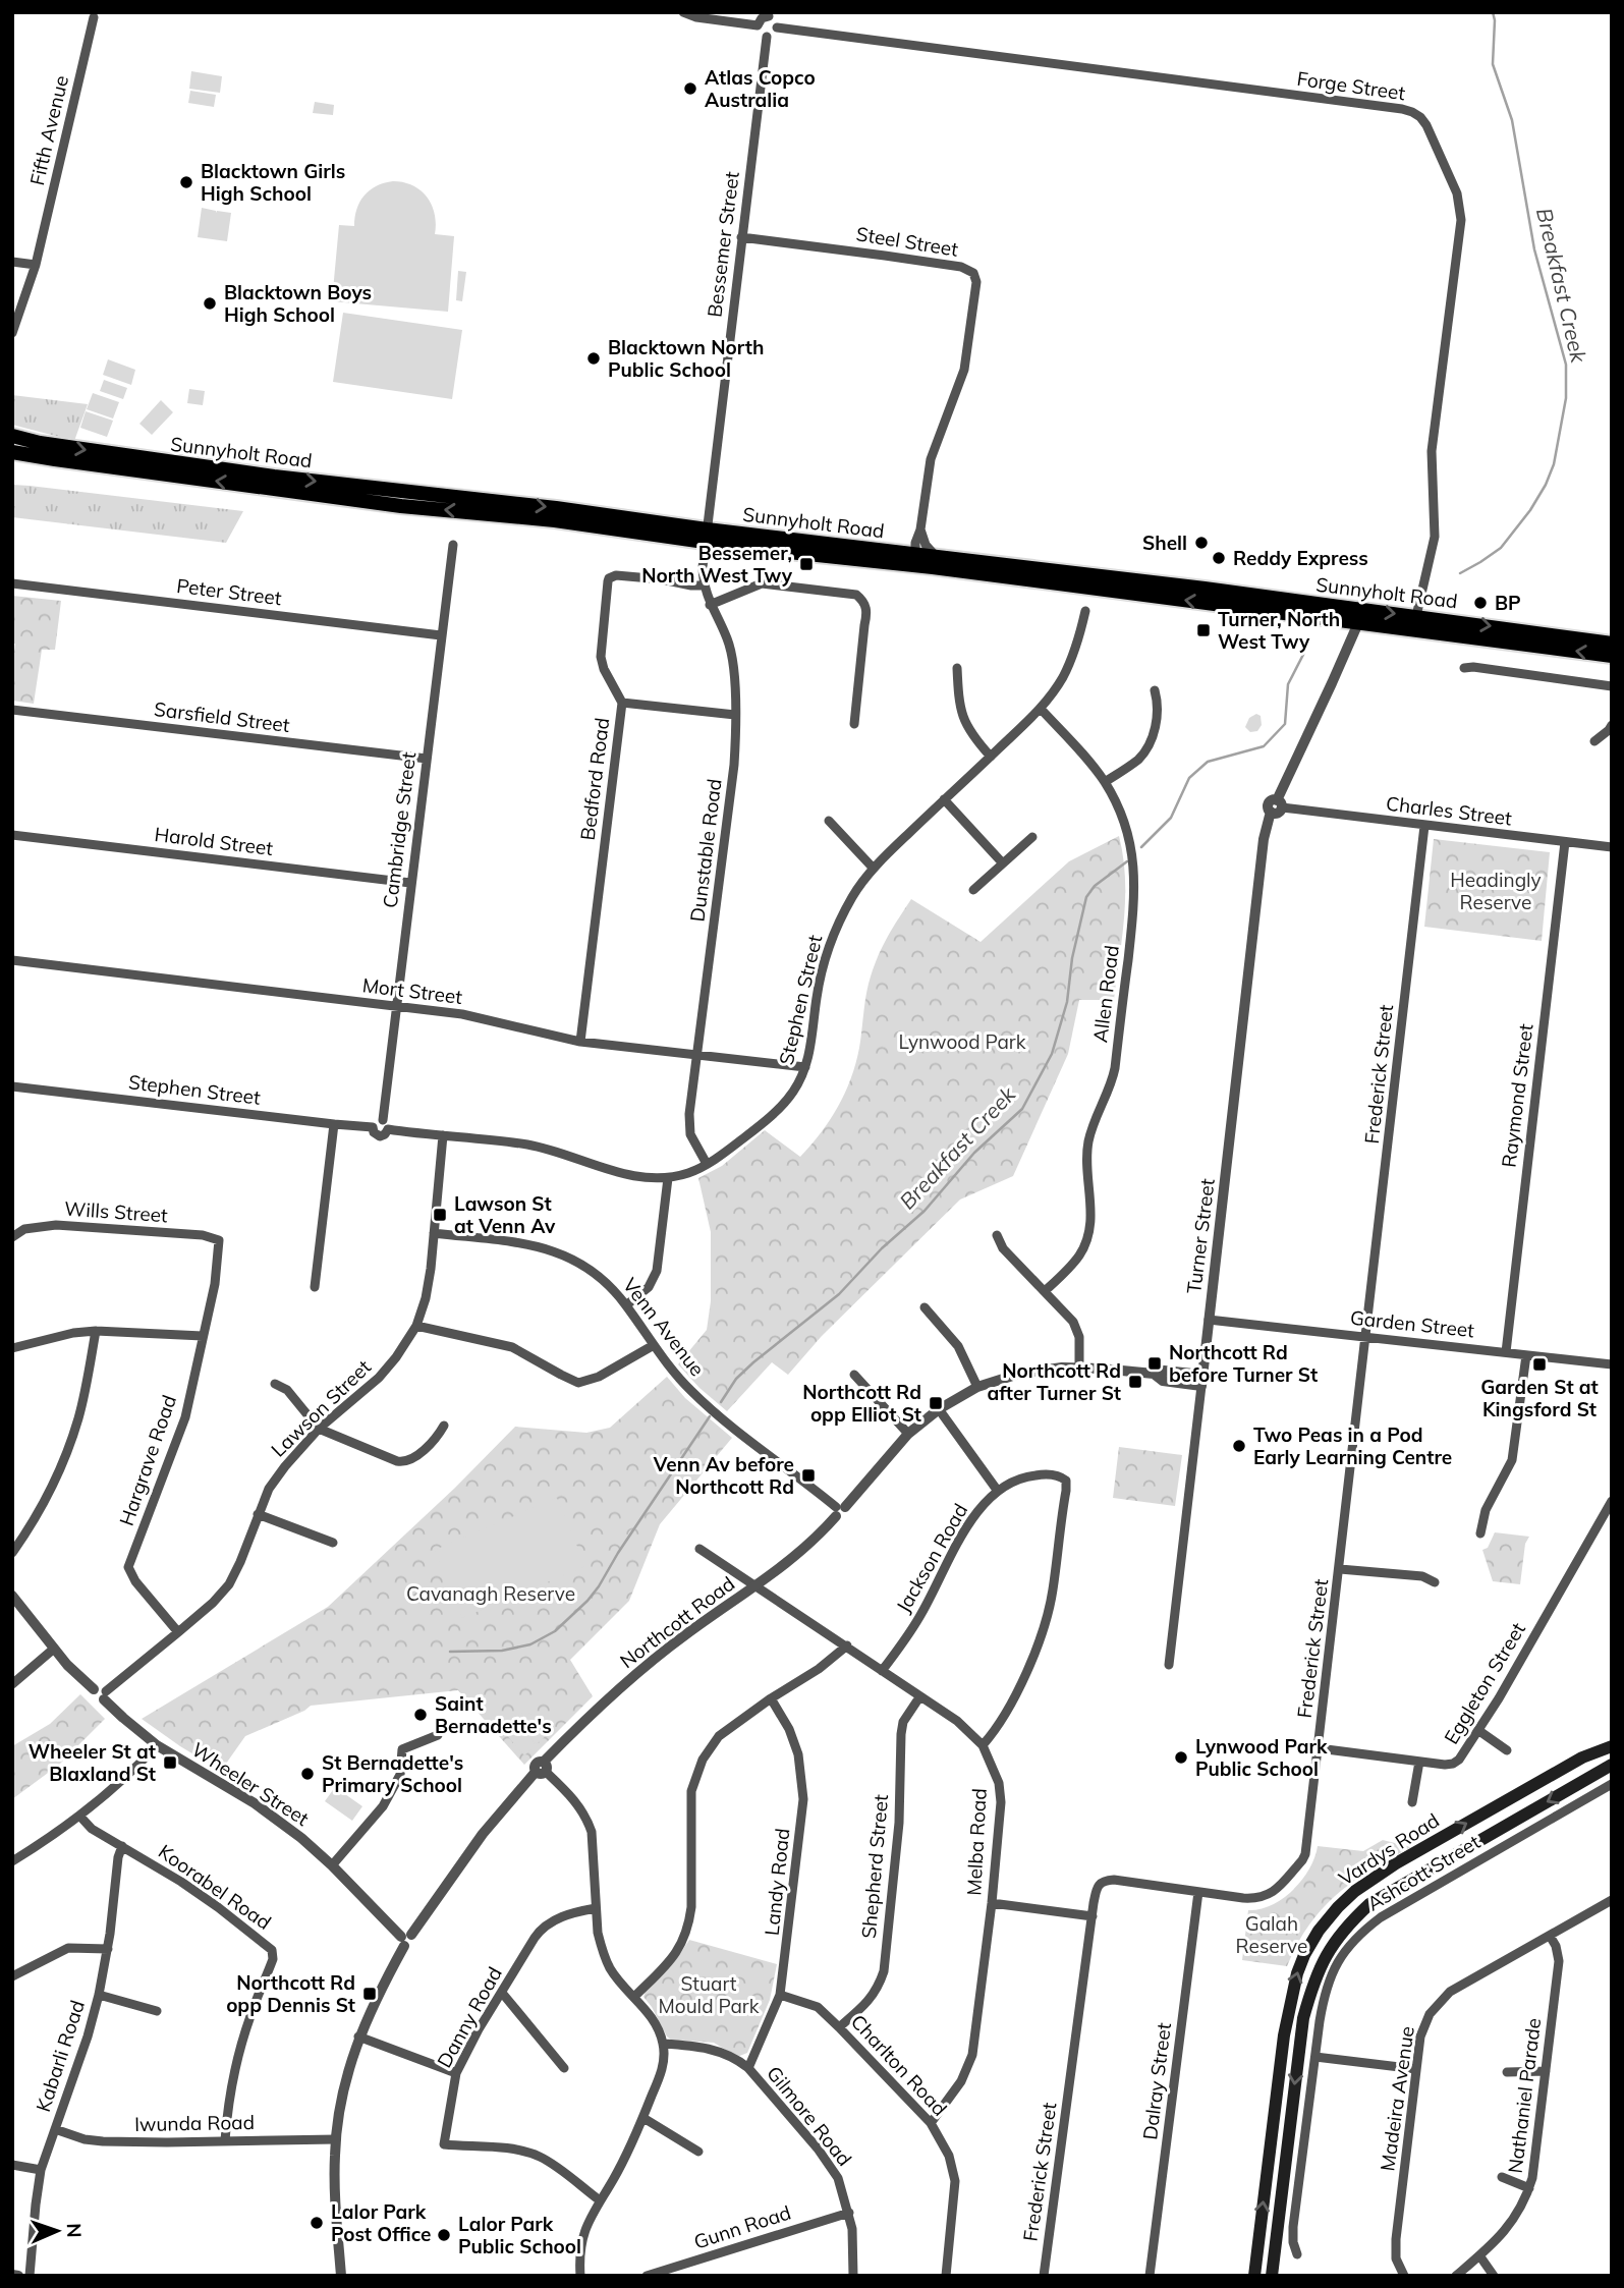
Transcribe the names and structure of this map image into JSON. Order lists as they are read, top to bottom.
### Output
{
  "streets": {
    "main road": ["Sunnyholt Road", "Vardys Road"],
    "street": [
      "Forge Street",
      "Fifth Avenue",
      "Steel Street",
      "Bessemer Street",
      "Peter Street",
      "Sarsfield Street",
      "Bedford Road",
      "Charles Street",
      "Cambridge Street",
      "Harold Street",
      "Dunstable Road",
      "Mort Street",
      "Allen Road",
      "Stephen Street",
      "Frederick Street",
      "Raymond Street",
      "Wills Street",
      "Turner Street",
      "Garden Street",
      "Venn Avenue",
      "Lawson Street",
      "Hargrave Road",
      "Jackson Road",
      "Northcott Road",
      "Eggleton Street",
      "Wheeler Street",
      "Melba Road",
      "Shepherd Street",
      "Ashcott Street",
      "Landy Road",
      "Koorabel Road",
      "Danny Road",
      "Kabarli Road",
      "Charlton Road",
      "Dalray Street",
      "Nathaniel Parade",
      "Madeira Avenue",
      "Gilmore Road",
      "Iwunda Road",
      "Gunn Road"
    ]
  },
  "crossings": [
    ["Forge Street", "Bessemer Street"],
    ["Forge Street", "Sunnyholt Road"],
    ["Steel Street", "Bessemer Street"],
    ["Steel Street", "Sunnyholt Road"],
    ["Bessemer Street", "Sunnyholt Road"],
    ["Bessemer Street", "Dunstable Road"],
    ["Sunnyholt Road", "Dunstable Road"],
    ["Sunnyholt Road", "Turner Street"],
    ["Peter Street", "Cambridge Street"],
    ["Sarsfield Street", "Cambridge Street"],
    ["Bedford Road", "Dunstable Road"],
    ["Bedford Road", "Mort Street"],
    ["Charles Street", "Frederick Street"],
    ["Charles Street", "Raymond Street"],
    ["Charles Street", "Turner Street"],
    ["Cambridge Street", "Harold Street"],
    ["Cambridge Street", "Mort Street"],
    ["Cambridge Street", "Stephen Street"],
    ["Dunstable Road", "Mort Street"],
    ["Dunstable Road", "Stephen Street"],
    ["Mort Street", "Stephen Street"],
    ["Allen Road", "Stephen Street"],
    ["Stephen Street", "Lawson Street"],
    ["Frederick Street", "Garden Street"],
    ["Frederick Street", "Eggleton Street"],
    ["Frederick Street", "Dalray Street"],
    ["Raymond Street", "Garden Street"],
    ["Wills Street", "Hargrave Road"],
    ["Turner Street", "Garden Street"],
    ["Turner Street", "Northcott Road"],
    ["Venn Avenue", "Lawson Street"],
    ["Venn Avenue", "Northcott Road"],
    ["Lawson Street", "Hargrave Road"],
    ["Lawson Street", "Wheeler Street"],
    ["Jackson Road", "Melba Road"],
    ["Northcott Road", "Wheeler Street"],
    ["Northcott Road", "Melba Road"],
    ["Northcott Road", "Iwunda Road"],
    ["Melba Road", "Shepherd Street"],
    ["Melba Road", "Charlton Road"],
    ["Shepherd Street", "Charlton Road"],
    ["Landy Road", "Charlton Road"],
    ["Landy Road", "Gilmore Road"],
    ["Koorabel Road", "Kabarli Road"],
    ["Koorabel Road", "Iwunda Road"],
    ["Kabarli Road", "Iwunda Road"],
    ["Nathaniel Parade", "Madeira Avenue"],
    ["Gilmore Road", "Gunn Road"]
  ],
  "water": ["Breakfast Creek"],
  "parks": [
    "Headingly Reserve",
    "Lynwood Park",
    "Cavanagh Reserve",
    "Galah Reserve",
    "Stuart Mould Park"
  ],
  "places": {
    "other": [
      "Atlas Copco Australia",
      "Blacktown Girls High School",
      "Blacktown Boys High School",
      "Blacktown North Public School",
      "Shell",
      "Reddy Express",
      "BP",
      "Two Peas in a Pod Early Learning Centre",
      "Saint Bernadette's",
      "Lynwood Park Public School",
      "St Bernadette's Primary School",
      "Lalor Park Post Office",
      "Lalor Park Public School"
    ],
    "transit": [
      "Bessemer, North West Twy",
      "Turner, North West Twy",
      "Lawson St at Venn Av",
      "Northcott Rd before Turner St",
      "Garden St at Kingsford St",
      "Northcott Rd after Turner St",
      "Northcott Rd opp Elliot St",
      "Venn Av before Northcott Rd",
      "Wheeler St at Blaxland St",
      "Northcott Rd opp Dennis St"
    ]
  },
  "north": "right"
}
